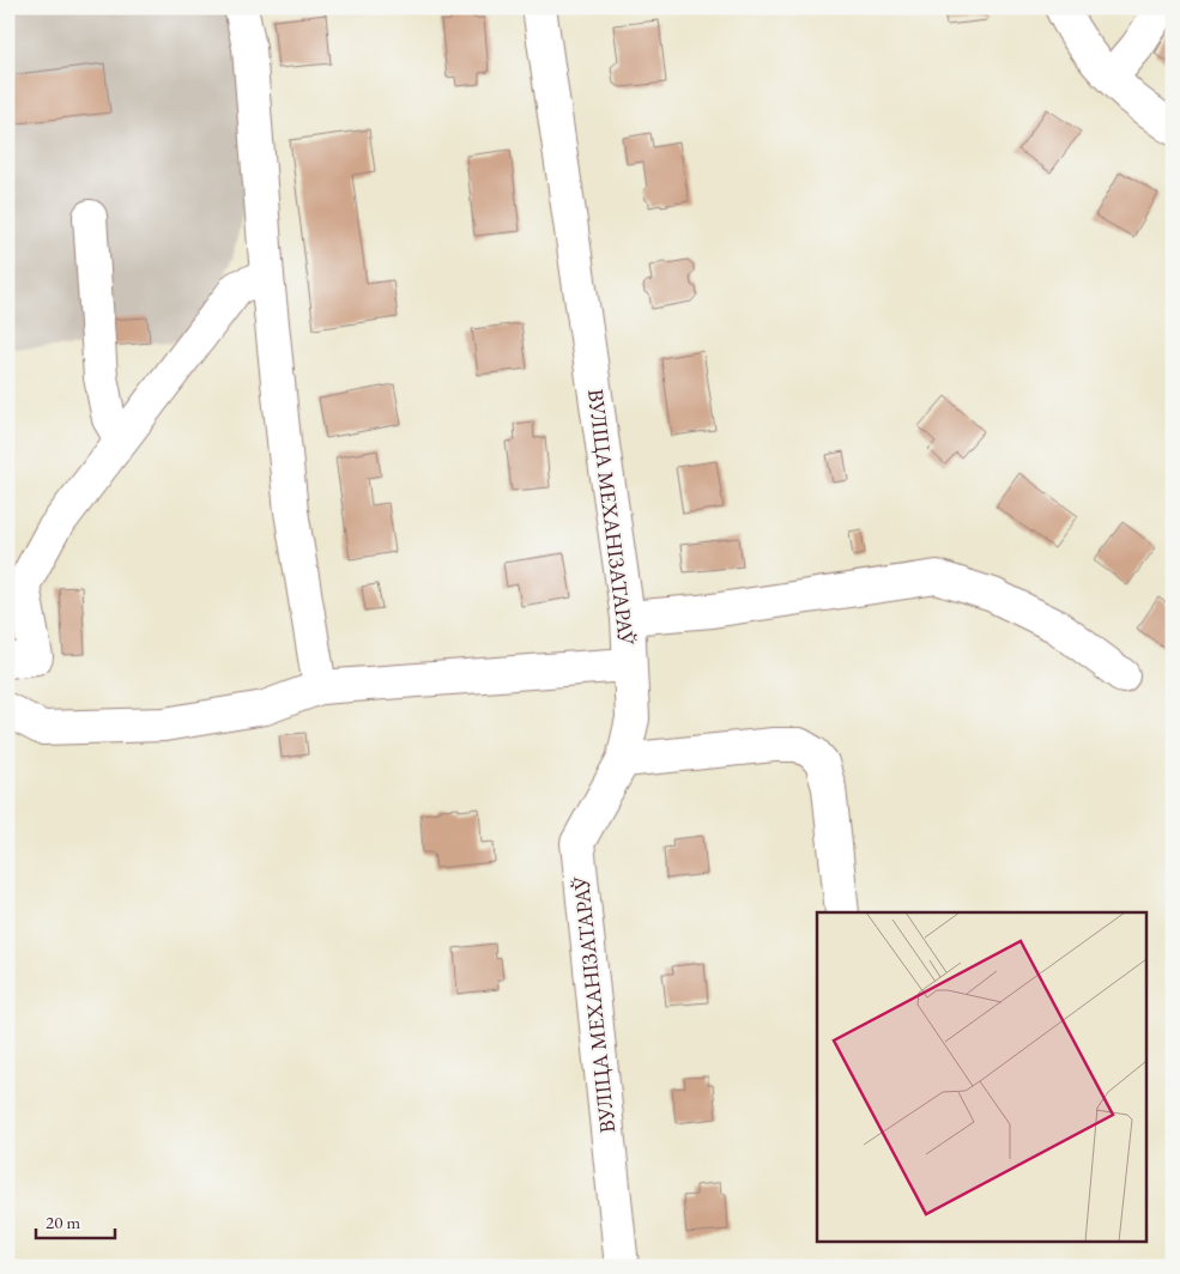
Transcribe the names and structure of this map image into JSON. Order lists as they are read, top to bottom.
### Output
{
  "streets": {
    "street": ["ВУЛІЦА МЕХАНІЗАТАРАЎ"]
  },
  "scale_bar": "20 m"
}
